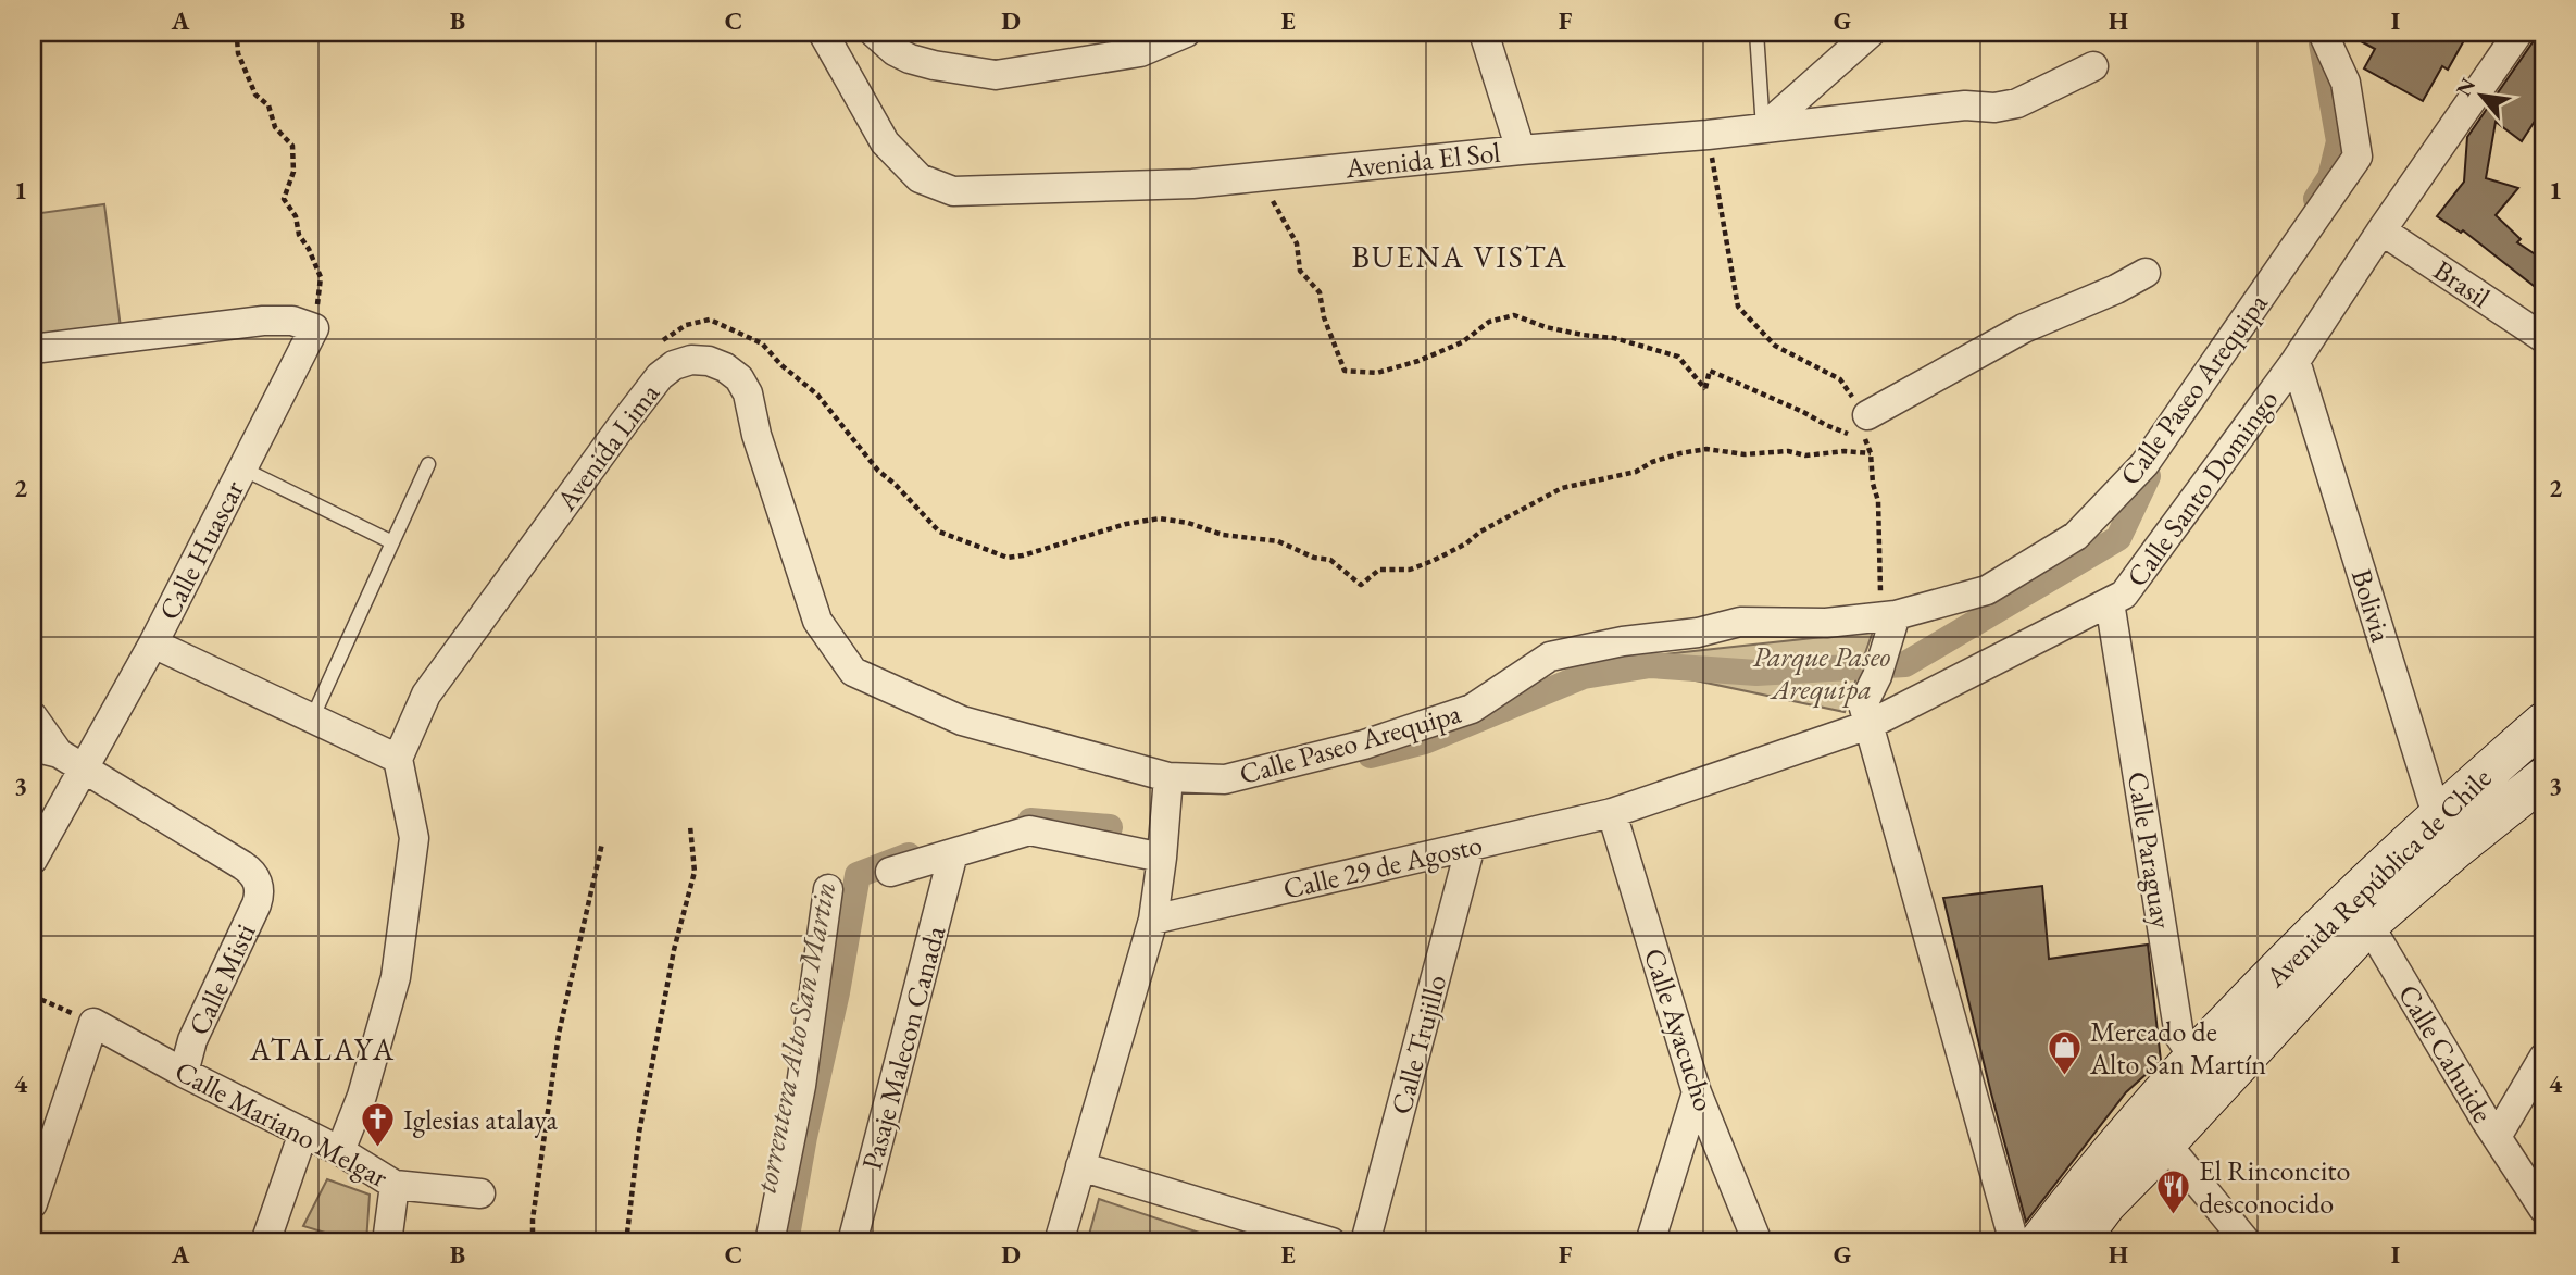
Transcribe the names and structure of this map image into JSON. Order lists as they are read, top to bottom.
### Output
{
  "streets": {
    "street": [
      "Avenida El Sol",
      "Brasil",
      "Calle Paseo Arequipa",
      "Avenida Lima",
      "Calle Santo Domingo",
      "Calle Huascar",
      "Bolivia",
      "Calle Paraguay",
      "Calle 29 de Agosto",
      "Avenida República de Chile",
      "Calle Misti",
      "Calle Ayacucho",
      "Calle Trujillo",
      "Pasaje Malecon Canada",
      "Calle Cahuide",
      "Calle Mariano Melgar"
    ]
  },
  "crossings": [
    ["Brasil", "Calle Santo Domingo"],
    ["Calle Paseo Arequipa", "Avenida Lima"],
    ["Calle Santo Domingo", "Bolivia"],
    ["Calle Santo Domingo", "Calle Paraguay"],
    ["Calle Santo Domingo", "Calle 29 de Agosto"],
    ["Calle Santo Domingo", "Calle Ayacucho"],
    ["Calle Huascar", "Calle Misti"],
    ["Bolivia", "Avenida República de Chile"],
    ["Calle Paraguay", "Avenida República de Chile"],
    ["Calle 29 de Agosto", "Calle Ayacucho"],
    ["Calle 29 de Agosto", "Calle Trujillo"],
    ["Avenida República de Chile", "Calle Cahuide"],
    ["Calle Misti", "Calle Mariano Melgar"]
  ],
  "districts": ["BUENA VISTA", "ATALAYA"],
  "water": ["torrentera Alto San Martin"],
  "parks": ["Parque Paseo Arequipa"],
  "places": {
    "shop": ["Mercado de Alto San Martín"],
    "church": ["Iglesias atalaya"],
    "restaurant": ["El Rinconcito desconocido"]
  },
  "north": "top left",
  "grid": {
    "columns": [
      "A",
      "B",
      "C",
      "D",
      "E",
      "F",
      "G",
      "H",
      "I"
    ],
    "rows": [
      "1",
      "2",
      "3",
      "4"
    ]
  }
}
